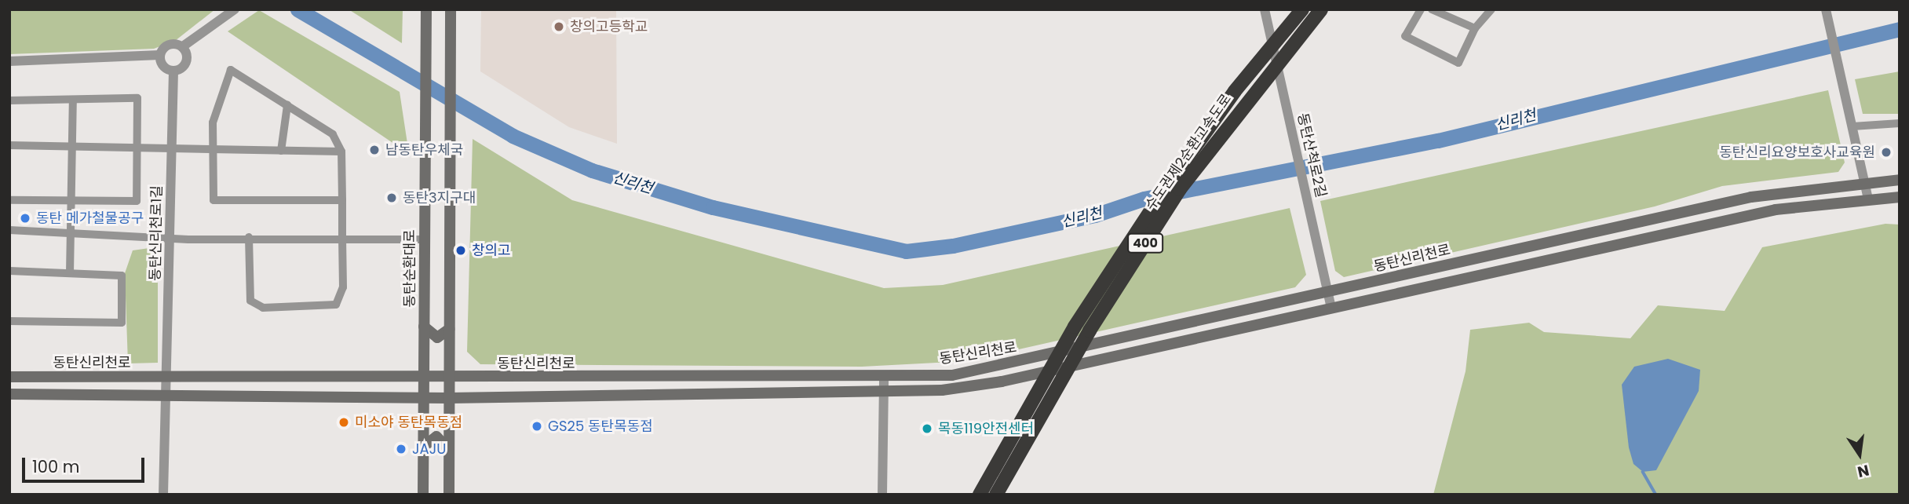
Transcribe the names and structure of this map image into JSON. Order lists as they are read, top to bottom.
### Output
{
  "streets": {
    "highway": ["수도권제2순환고속도로", "400"],
    "main road": ["동탄신리천로", "동탄순환대로"],
    "street": ["동탄산척로2길", "동탄신리천로1길"]
  },
  "crossings": [
    ["동탄산척로2길", "동탄신리천로"],
    ["동탄신리천로1길", "동탄신리천로"],
    ["동탄신리천로", "동탄순환대로"]
  ],
  "water": ["신리천"],
  "places": [
    "창의고등학교",
    "남동탄우체국",
    "동탄신리요양보호사교육원",
    "동탄3지구대",
    "동탄 메가철물공구",
    "창의고",
    "미소야 동탄목동점",
    "GS25 동탄목동점",
    "목동119안전센터",
    "JAJU"
  ],
  "scale_bar": "100 m",
  "north": "bottom"
}
